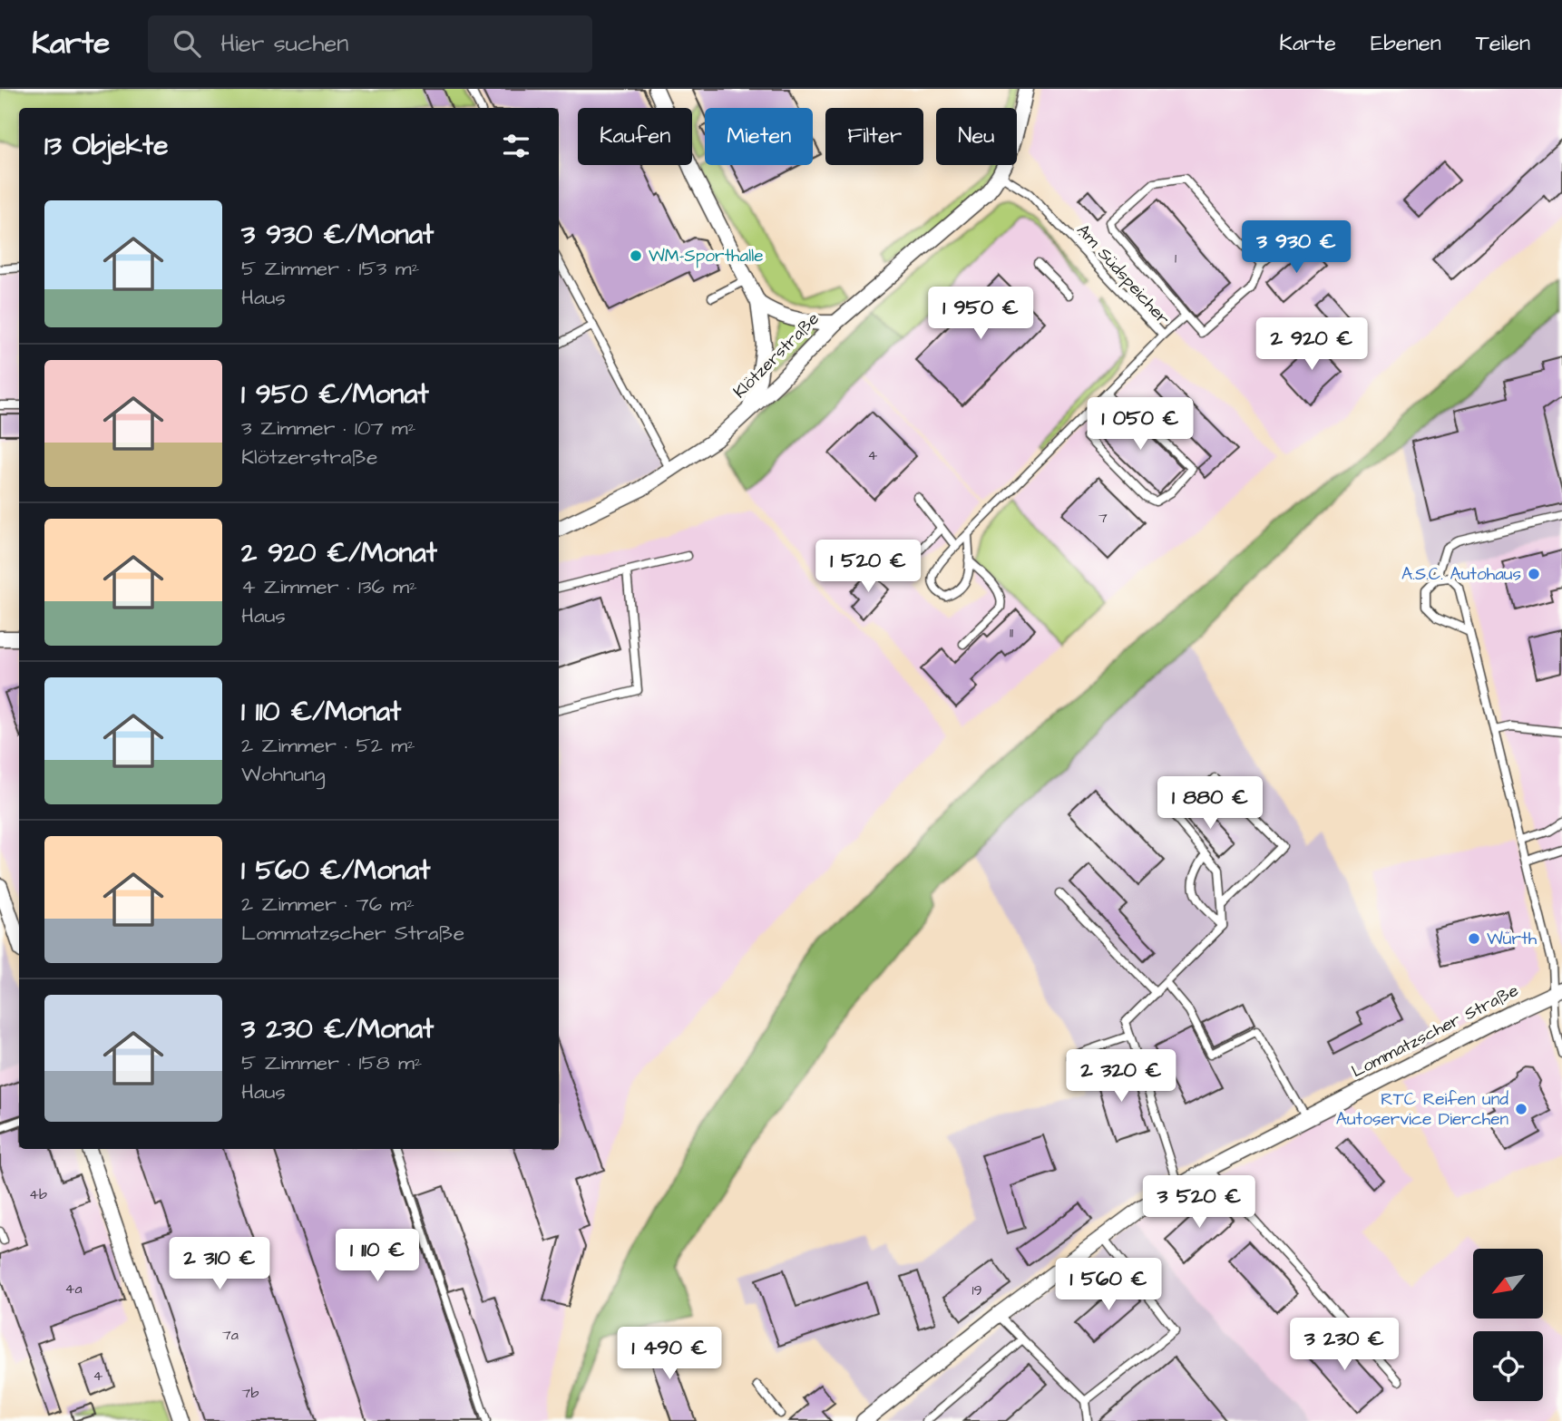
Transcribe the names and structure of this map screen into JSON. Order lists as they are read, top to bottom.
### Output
{
  "streets": {
    "street": ["Klötzerstraße", "Lommatzscher Straße"],
    "lane": ["Am Südspeicher"]
  },
  "crossings": [
    ["Am Südspeicher", "Klötzerstraße"]
  ],
  "places": [
    "WM-Sporthalle",
    "A.S.C. Autohaus",
    "Würth",
    "RTC Reifen und Autoservice Dierchen"
  ],
  "house_numbers": [
    "1",
    "4",
    "7",
    "11",
    "4b",
    "4a",
    "19",
    "7a",
    "4",
    "7b"
  ],
  "north": "bottom left",
  "page": {
    "header": "Karte",
    "search": "Hier suchen",
    "nav": ["Karte", "Ebenen", "Teilen"],
    "chip": [
      "Kaufen",
      "Mieten",
      "Filter",
      "Neu"
    ],
    "heading": "13 Objekte",
    "list": [
      {
        "name": "3 930 €/Monat",
        "note": "5 Zimmer · 153 m² · Haus"
      },
      {
        "name": "1 950 €/Monat",
        "note": "3 Zimmer · 107 m² · Klötzerstraße"
      },
      {
        "name": "2 920 €/Monat",
        "note": "4 Zimmer · 136 m² · Haus"
      },
      {
        "name": "1 110 €/Monat",
        "note": "2 Zimmer · 52 m² · Wohnung"
      },
      {
        "name": "1 560 €/Monat",
        "note": "2 Zimmer · 76 m² · Lommatzscher Straße"
      },
      {
        "name": "3 230 €/Monat",
        "note": "5 Zimmer · 158 m² · Haus"
      }
    ],
    "price": [
      "3 930 €",
      "1 950 €",
      "2 920 €",
      "1 050 €",
      "1 520 €",
      "1 880 €",
      "2 320 €",
      "3 520 €",
      "1 110 €",
      "2 310 €",
      "1 560 €",
      "3 230 €",
      "1 490 €"
    ]
  }
}
